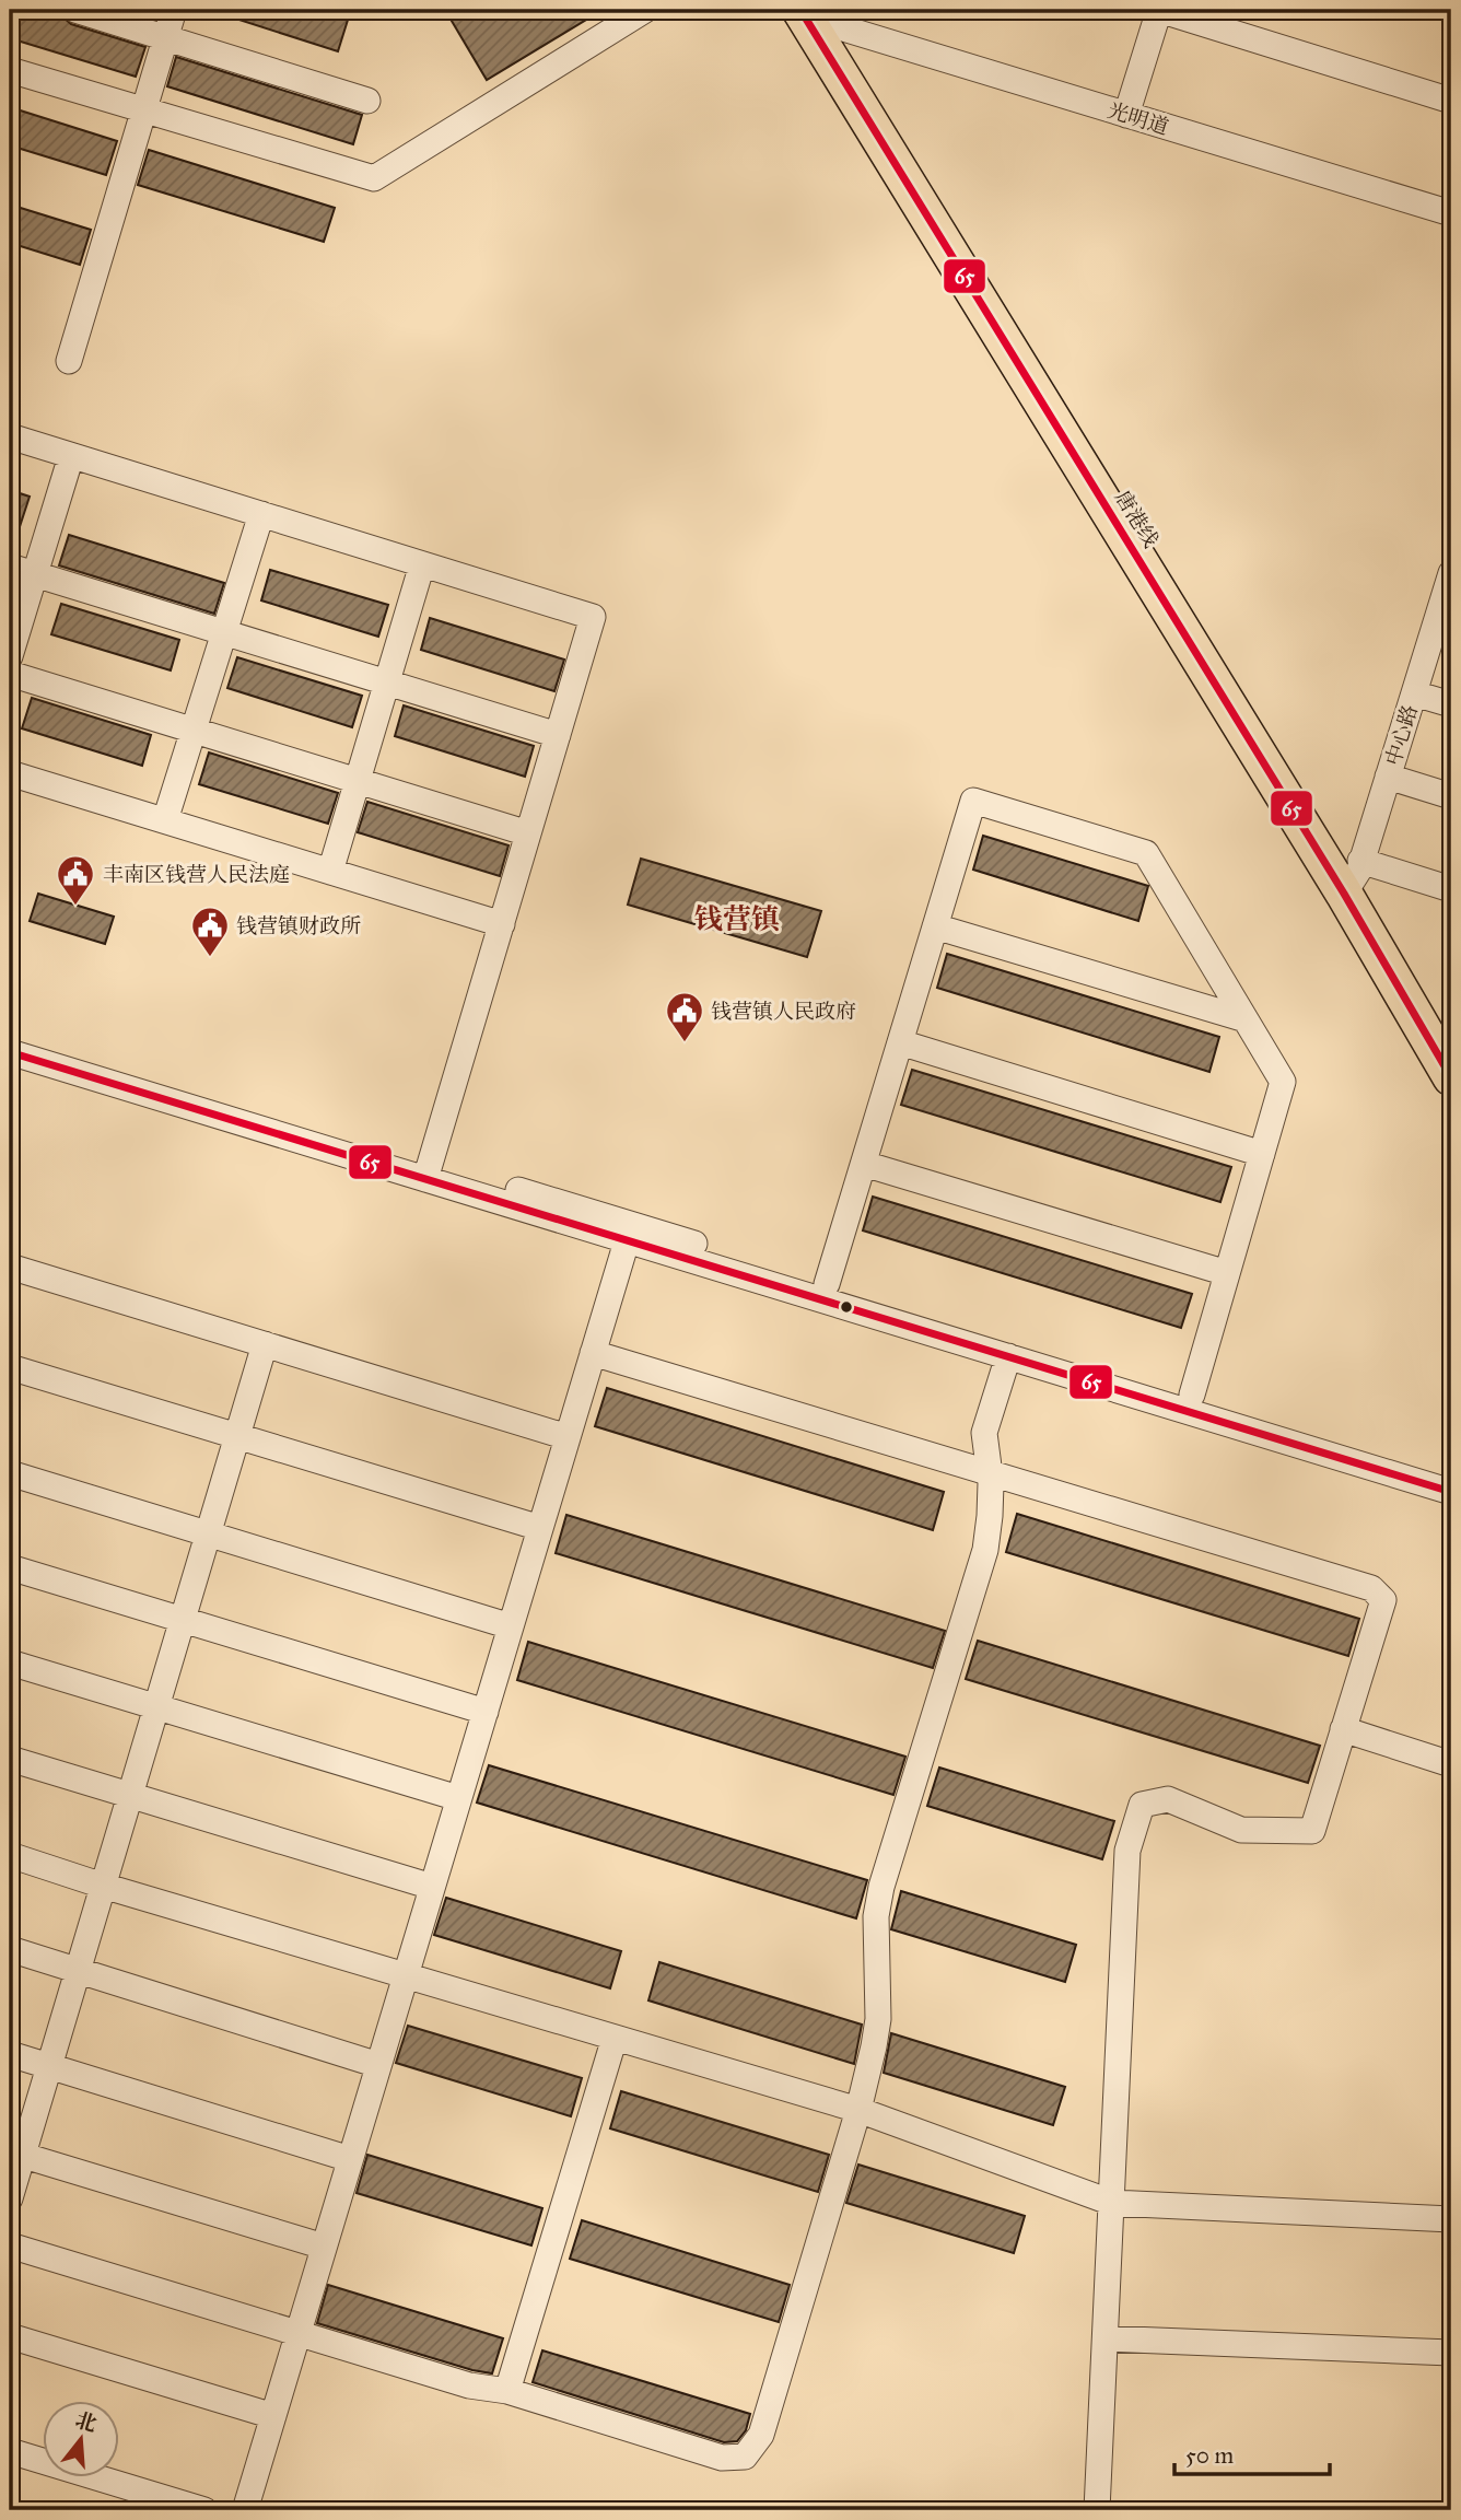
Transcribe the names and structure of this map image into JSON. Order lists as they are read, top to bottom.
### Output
{
  "streets": {
    "highway": ["唐港线"],
    "street": ["光明道", "中心路"]
  },
  "crossings": [
    ["光明道", "唐港线"],
    ["唐港线", "中心路"]
  ],
  "districts": ["钱营镇"],
  "places": {
    "public building": ["丰南区钱营人民法庭", "钱营镇财政所", "钱营镇人民政府"]
  },
  "lines": ["transit line 65"],
  "scale_bar": "50 m",
  "north": "top"
}
